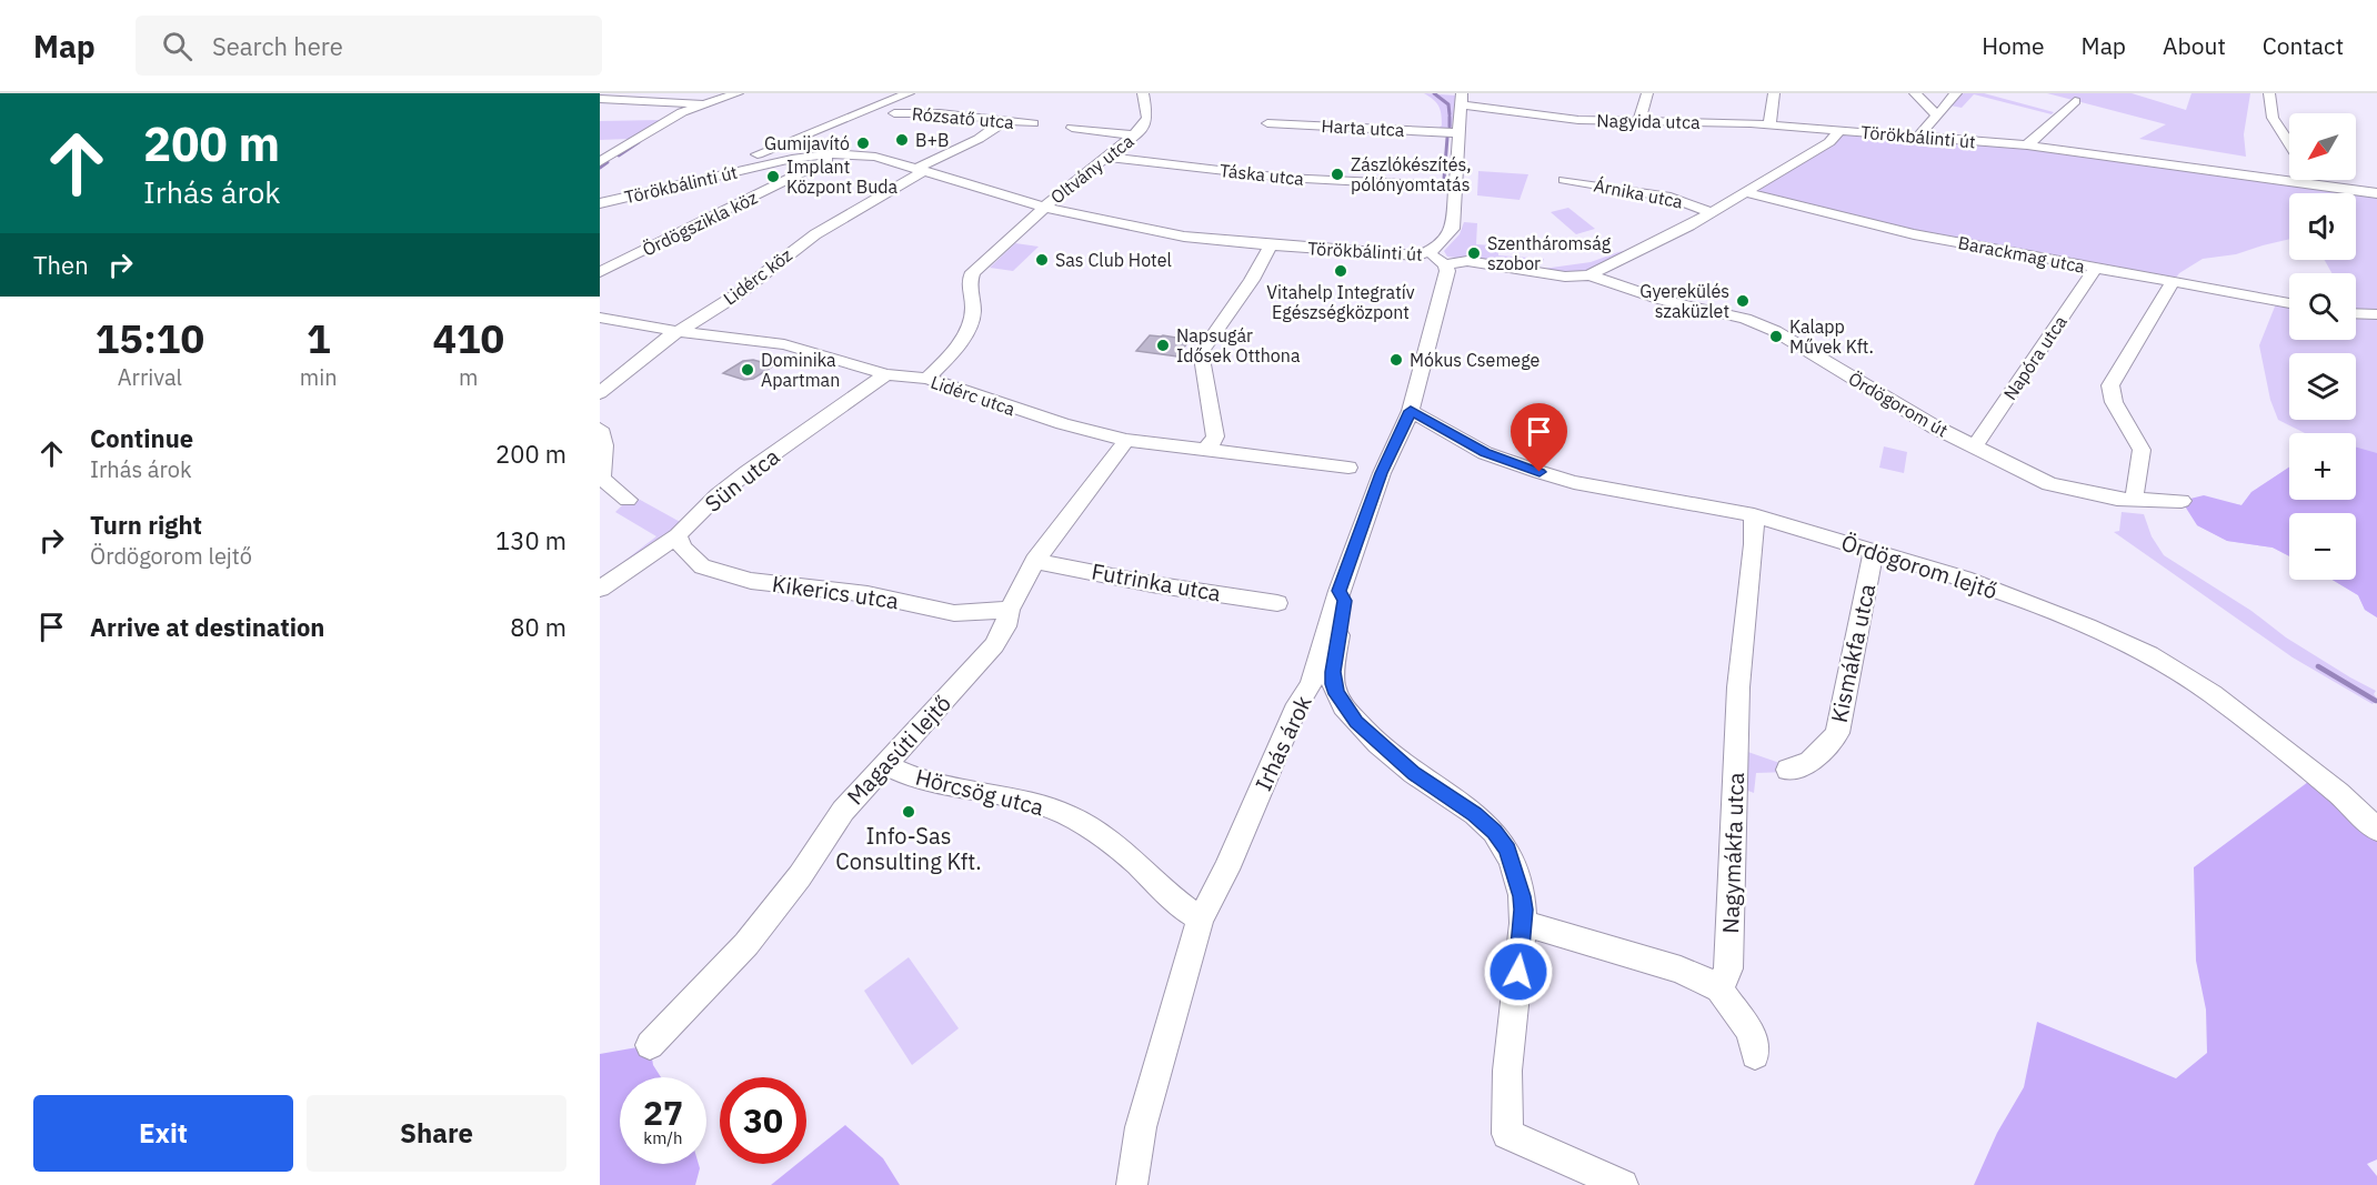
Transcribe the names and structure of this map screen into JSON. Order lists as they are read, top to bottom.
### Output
{
  "streets": {
    "street": [
      "Rózsatő utca",
      "Nagyida utca",
      "Harta utca",
      "Törökbálinti út",
      "Oltvány utca",
      "Táska utca",
      "Árnika utca",
      "Ördögszikla köz",
      "Barackmag utca",
      "Lidérc köz",
      "Napóra utca",
      "Lidérc utca",
      "Ördögorom út",
      "Sün utca",
      "Ördögorom lejtő",
      "Futrinka utca",
      "Kikerics utca",
      "Kismákfa utca",
      "Irhás árok",
      "Magasúti lejtő",
      "Hörcsög utca",
      "Nagymákfa utca"
    ]
  },
  "crossings": [
    ["Rózsatő utca", "Lidérc köz"],
    ["Nagyida utca", "Törökbálinti út"],
    ["Törökbálinti út", "Oltvány utca"],
    ["Törökbálinti út", "Árnika utca"],
    ["Törökbálinti út", "Ördögszikla köz"],
    ["Törökbálinti út", "Barackmag utca"],
    ["Törökbálinti út", "Lidérc köz"],
    ["Törökbálinti út", "Ördögorom út"],
    ["Törökbálinti út", "Irhás árok"],
    ["Oltvány utca", "Táska utca"],
    ["Oltvány utca", "Lidérc utca"],
    ["Barackmag utca", "Napóra utca"],
    ["Lidérc köz", "Lidérc utca"],
    ["Napóra utca", "Ördögorom út"],
    ["Lidérc utca", "Sün utca"],
    ["Lidérc utca", "Magasúti lejtő"],
    ["Sün utca", "Kikerics utca"],
    ["Ördögorom lejtő", "Kismákfa utca"],
    ["Ördögorom lejtő", "Irhás árok"],
    ["Ördögorom lejtő", "Nagymákfa utca"],
    ["Futrinka utca", "Magasúti lejtő"],
    ["Kikerics utca", "Magasúti lejtő"],
    ["Irhás árok", "Hörcsög utca"],
    ["Magasúti lejtő", "Hörcsög utca"]
  ],
  "places": [
    "B+B",
    "Gumijavító",
    "Zászlókészítés, pólónyomtatás",
    "Implant Központ Buda",
    "Szentháromság szobor",
    "Sas Club Hotel",
    "Vitahelp Integratív Egészségközpont",
    "Gyerekülés szaküzlet",
    "Kalapp Művek Kft.",
    "Napsugár Idősek Otthona",
    "Mókus Csemege",
    "Dominika Apartman",
    "Info-Sas Consulting Kft."
  ],
  "north": "bottom left",
  "page": {
    "header": "Map",
    "search": "Search here",
    "nav": [
      "Home",
      "Map",
      "About",
      "Contact"
    ],
    "turn": ["200 m", "Irhás árok"],
    "map_buttons": ["+", "−"],
    "then": "Then",
    "eta": [
      "15:10",
      "Arrival",
      "1",
      "min",
      "410",
      "m"
    ],
    "list": [
      {
        "name": "Continue",
        "note": "Irhás árok",
        "value": "200 m"
      },
      {
        "name": "Turn right",
        "note": "Ördögorom lejtő",
        "value": "130 m"
      },
      {
        "name": "Arrive at destination",
        "value": "80 m"
      }
    ],
    "speed": "27 km/h",
    "limit": "30",
    "buttons": ["Exit", "Share"]
  }
}
